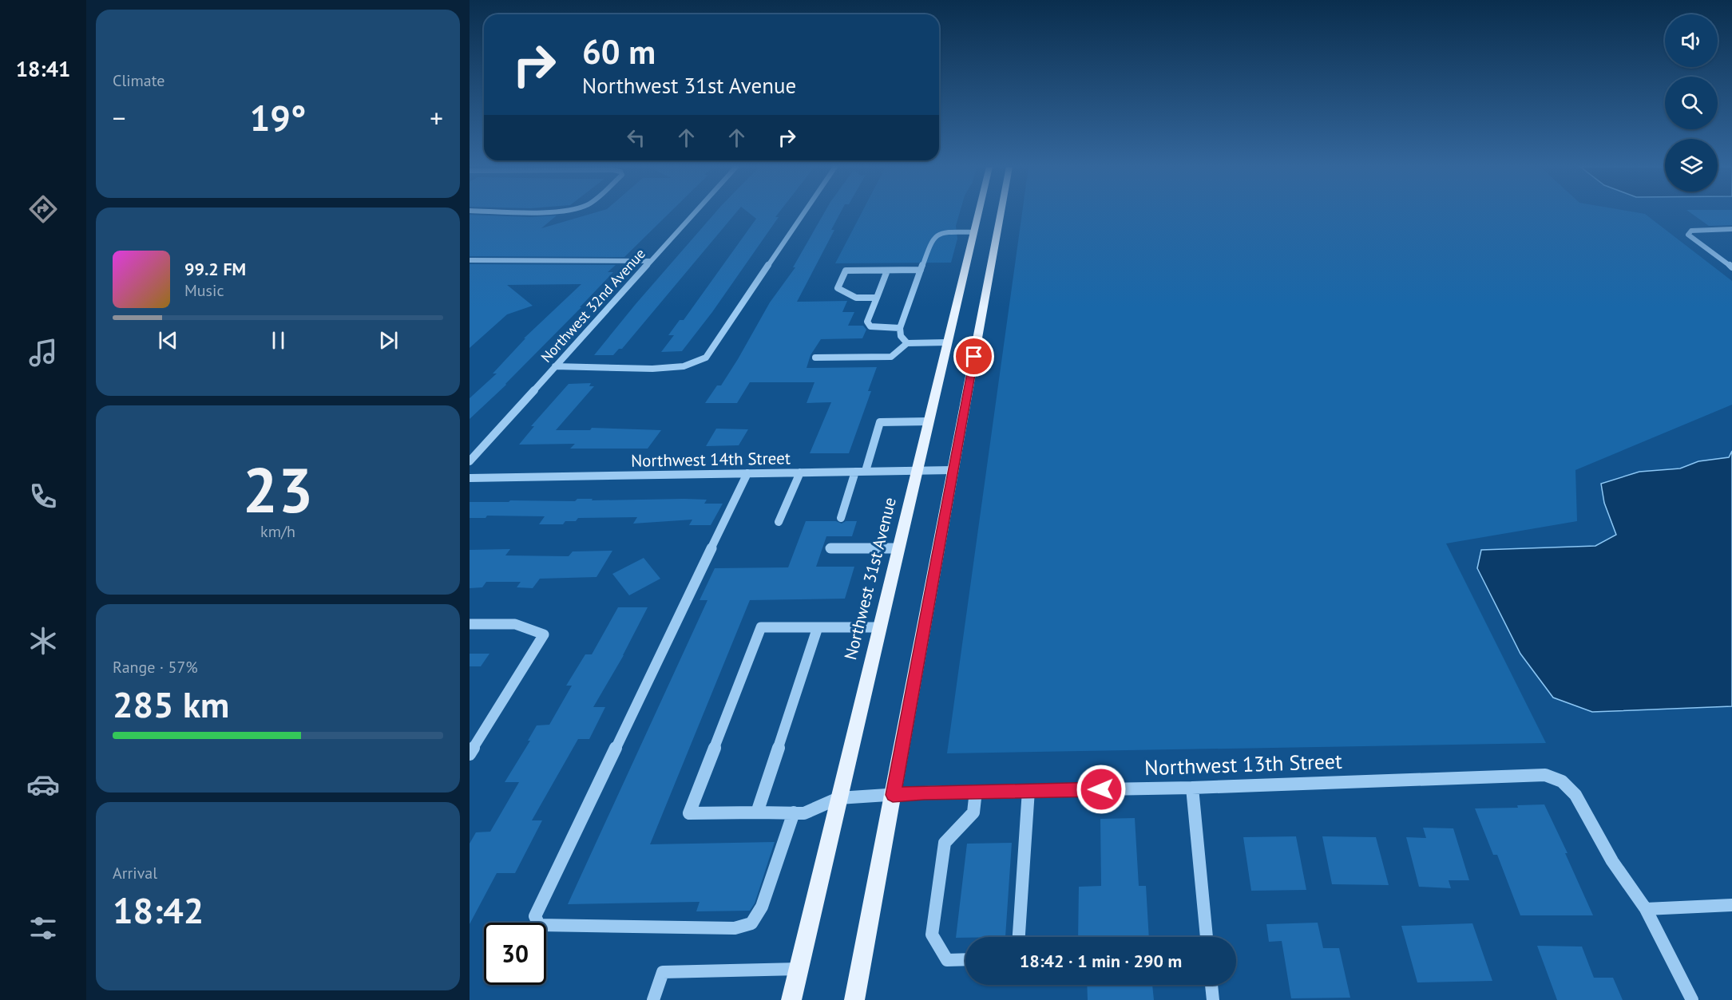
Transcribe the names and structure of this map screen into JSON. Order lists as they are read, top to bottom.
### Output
{
  "streets": {
    "main road": ["Northwest 31st Avenue"],
    "street": ["Northwest 32nd Avenue", "Northwest 14th Street", "Northwest 13th Street"]
  },
  "crossings": [
    ["Northwest 14th Street", "Northwest 31st Avenue"],
    ["Northwest 31st Avenue", "Northwest 13th Street"]
  ],
  "page": {
    "tabs": "18:41",
    "tile": [
      "Climate",
      ["23", "km/h"],
      ["Range · 57%", "285 km"],
      ["Arrival", "18:42"]
    ],
    "turn": ["60 m", "Northwest 31st Avenue"],
    "heat": ["−", "19°", "+"],
    "song": ["99.2 FM", "Music"],
    "limit": "30",
    "trip": "18:42 · 1 min · 290 m"
  }
}
